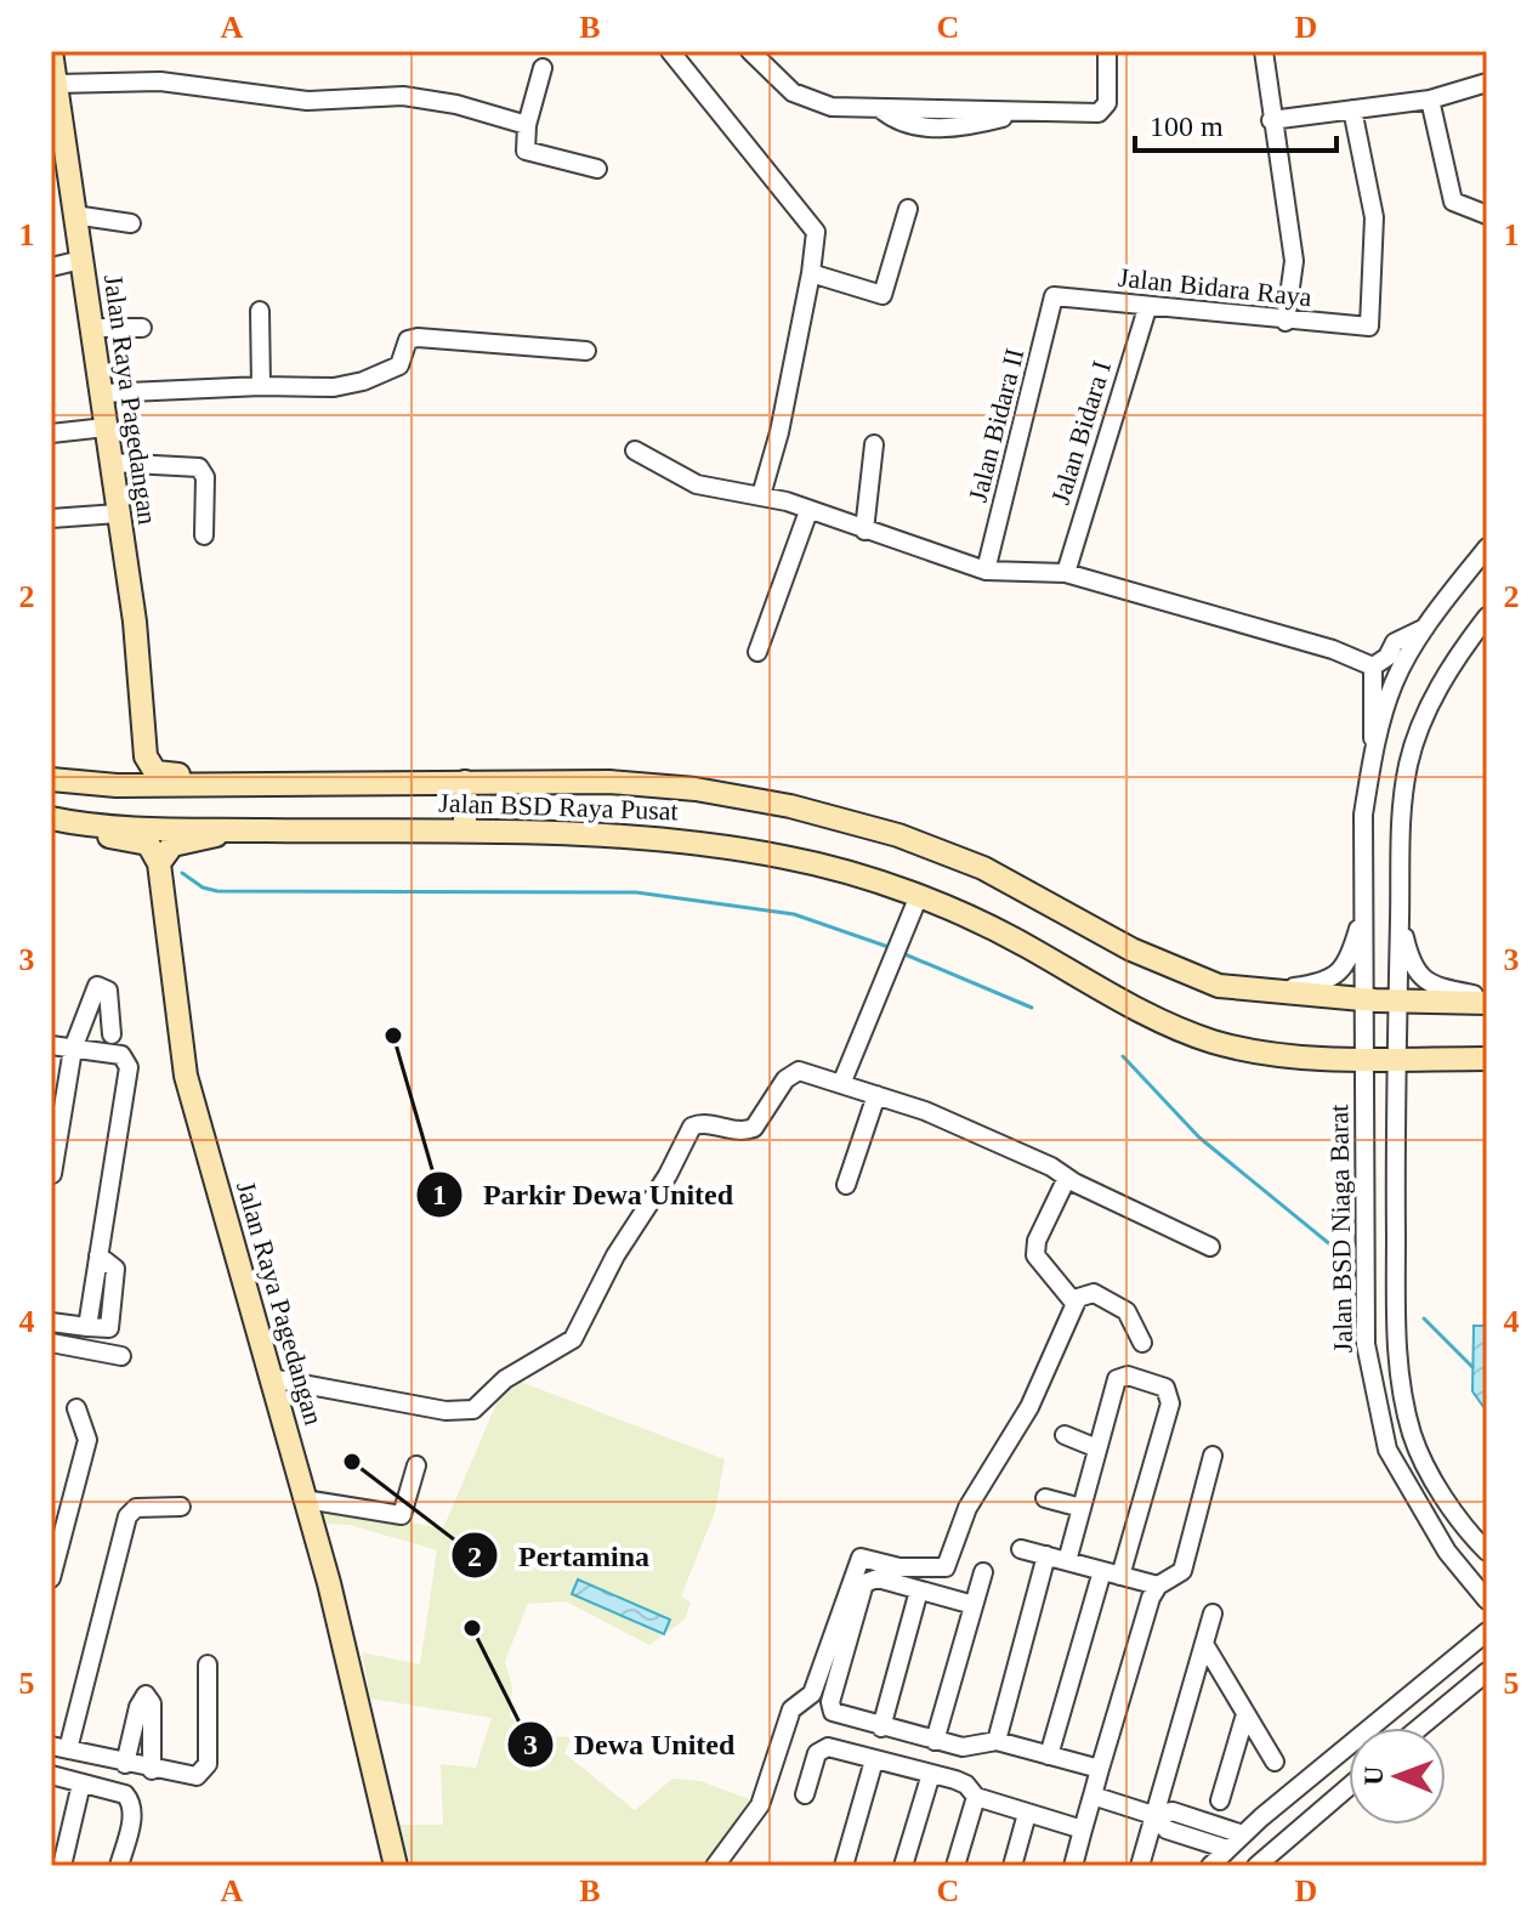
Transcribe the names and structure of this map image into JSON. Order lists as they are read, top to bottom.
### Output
{
  "streets": {
    "main road": ["Jalan Raya Pagedangan", "Jalan BSD Raya Pusat"],
    "street": [
      "Jalan Bidara Raya",
      "Jalan Bidara II",
      "Jalan Bidara I",
      "Jalan BSD Niaga Barat"
    ]
  },
  "crossings": [
    ["Jalan Bidara Raya", "Jalan Bidara II"],
    ["Jalan Bidara Raya", "Jalan Bidara I"],
    ["Jalan BSD Raya Pusat", "Jalan BSD Niaga Barat"]
  ],
  "places": ["Parkir Dewa United", "Pertamina", "Dewa United"],
  "scale_bar": "100 m",
  "north": "left",
  "grid": {
    "columns": [
      "A",
      "B",
      "C",
      "D"
    ],
    "rows": [
      "1",
      "2",
      "3",
      "4",
      "5"
    ]
  }
}
